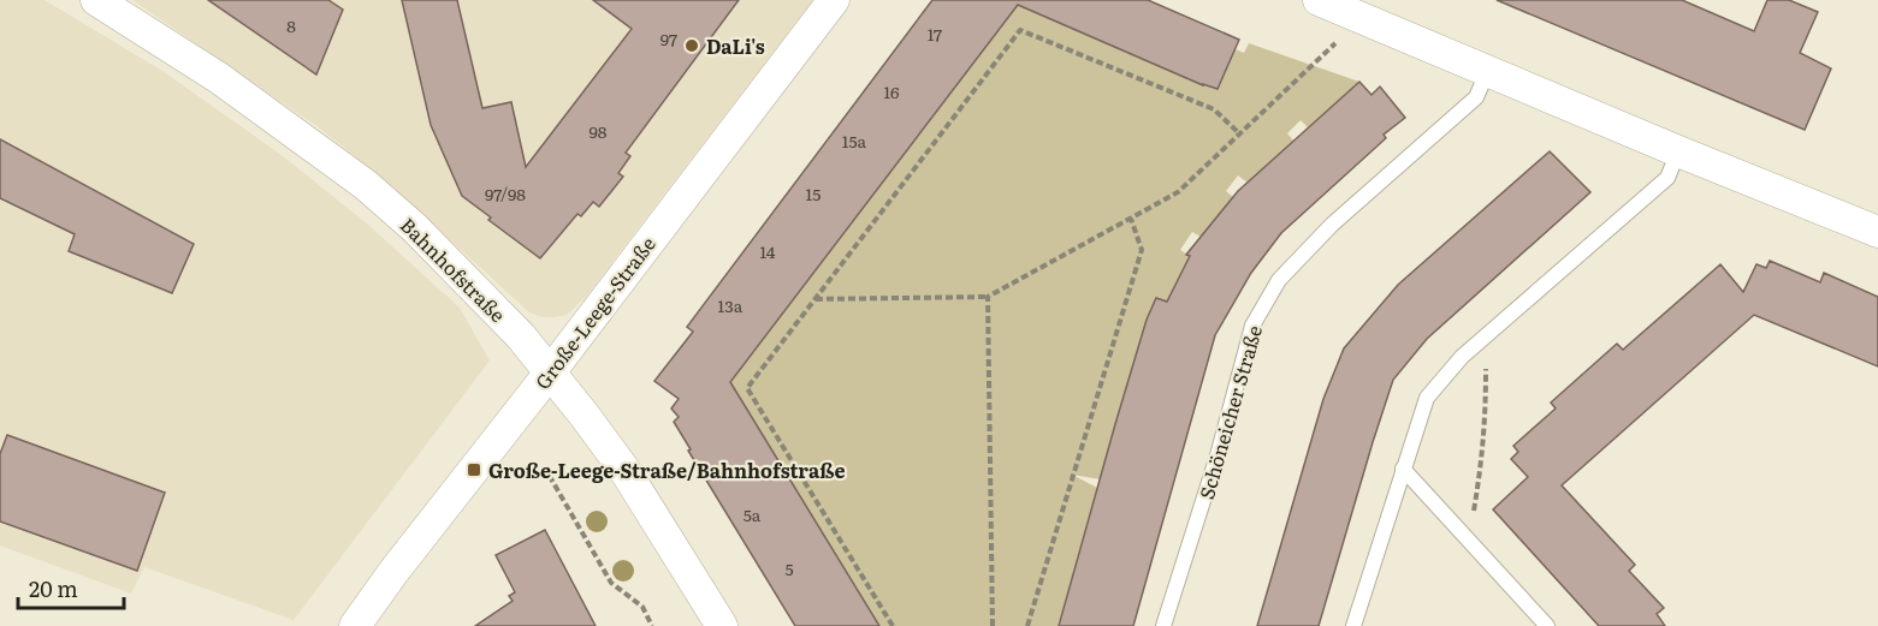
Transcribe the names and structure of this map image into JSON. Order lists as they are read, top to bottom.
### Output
{
  "streets": {
    "street": ["Bahnhofstraße", "Große-Leege-Straße"],
    "lane": ["Schöneicher Straße"]
  },
  "crossings": [
    ["Bahnhofstraße", "Große-Leege-Straße"]
  ],
  "places": {
    "other": ["DaLi's"],
    "transit": ["Große-Leege-Straße/Bahnhofstraße"]
  },
  "house_numbers": [
    "8",
    "17",
    "97",
    "16",
    "98",
    "15a",
    "97/98",
    "15",
    "14",
    "13a",
    "5a",
    "5"
  ],
  "scale_bar": "20 m"
}
